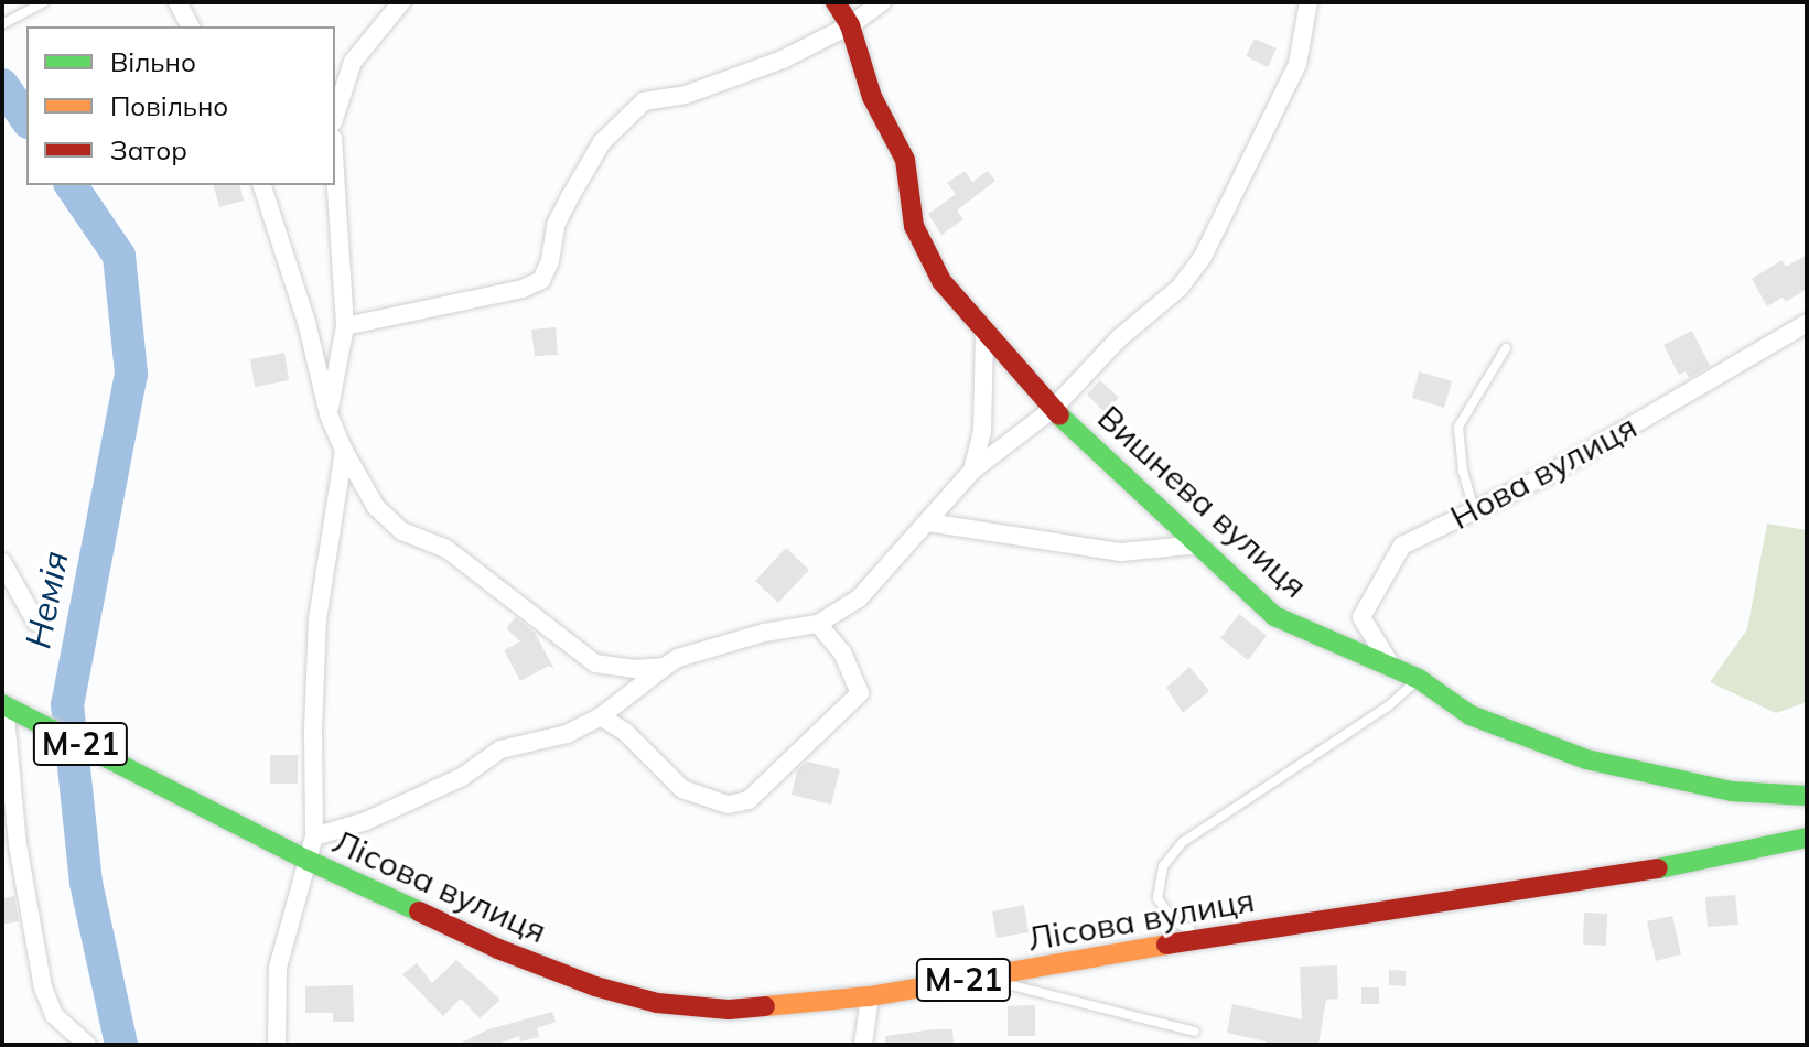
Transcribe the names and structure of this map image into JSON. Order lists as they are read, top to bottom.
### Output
{
  "streets": {
    "main road": ["Вишнева вулиця", "М-21", "Лісова вулиця"],
    "street": ["Нова вулиця"]
  },
  "crossings": [
    ["Нова вулиця", "Вишнева вулиця"]
  ],
  "water": ["Немія"],
  "legend": ["Вільно", "Повільно", "Затор"]
}
